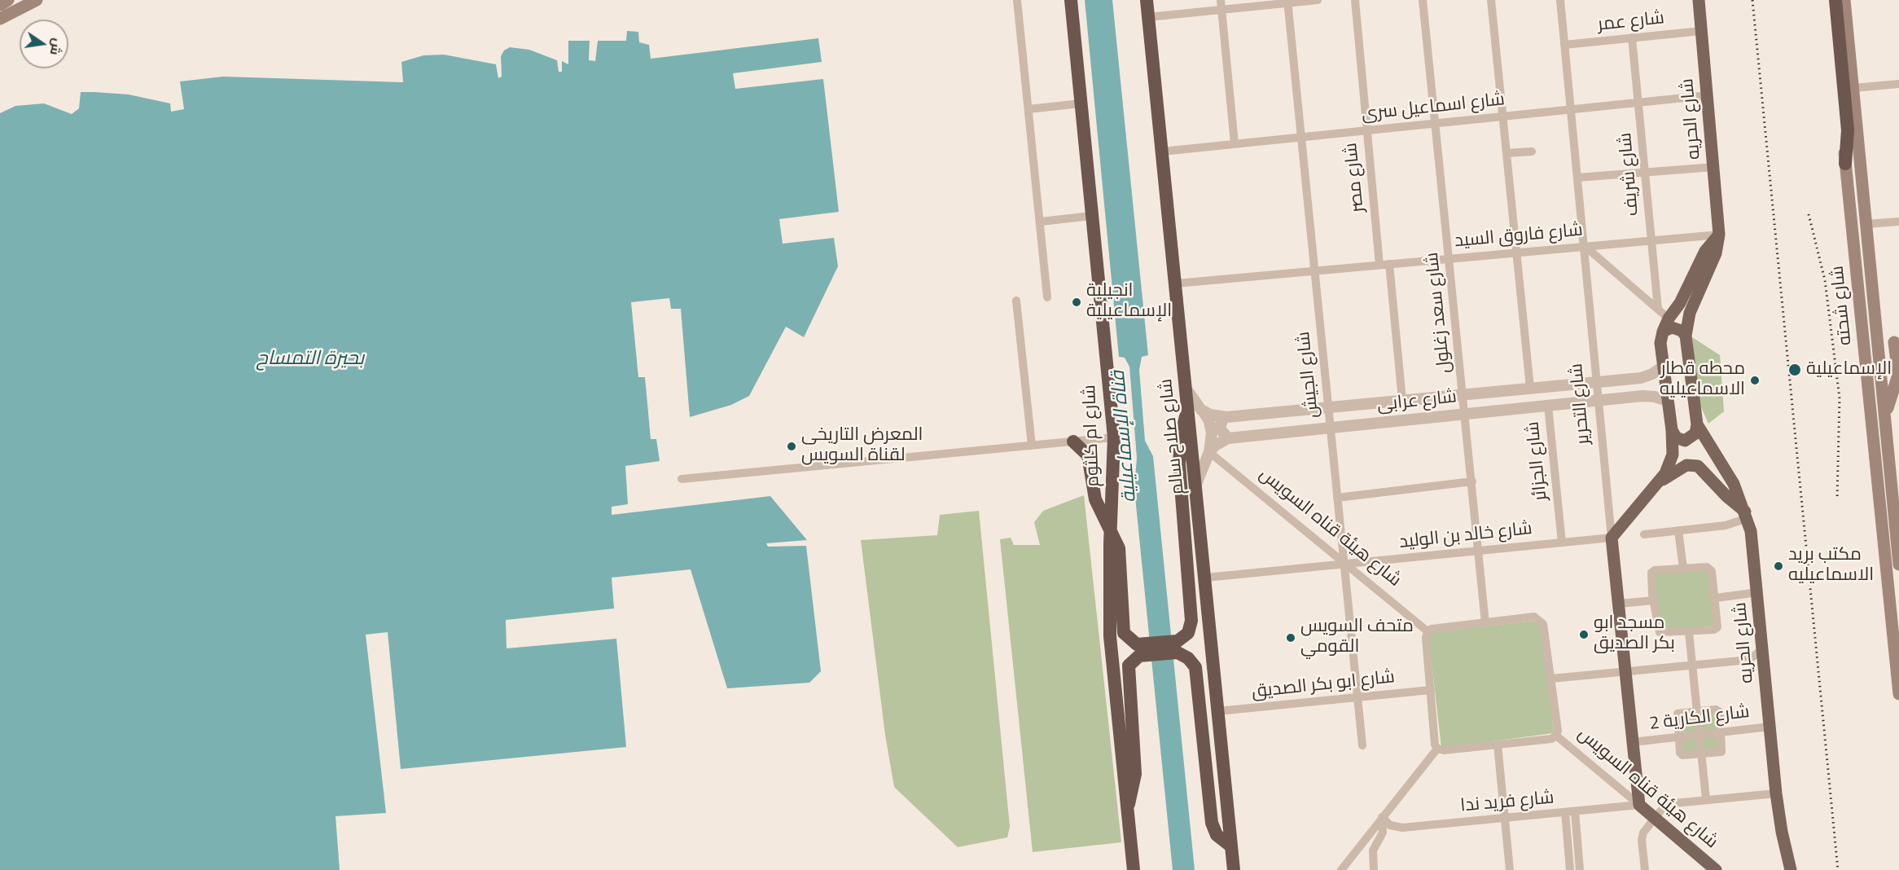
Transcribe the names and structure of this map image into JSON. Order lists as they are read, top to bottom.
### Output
{
  "streets": {
    "highway": ["شارع ام كلثوم", "شارع صلاح سالم"],
    "main road": [
      "شارع الحريه",
      "شارع شحته",
      "شارع التحرير",
      "شارع هيئة قناه السويس"
    ],
    "street": [
      "شارع عمر",
      "شارع اسماعيل سرى",
      "شارع شريف",
      "شارع مصر",
      "شارع فاروق السيد",
      "شارع سعد زغلول",
      "شارع الجيش",
      "شارع عرابى",
      "شارع الجزائر",
      "شارع خالد بن الوليد",
      "شارع ابو بكر الصديق",
      "شارع الكارية 2",
      "شارع فريد ندا"
    ]
  },
  "crossings": [
    ["شارع عمر", "شارع الحريه"],
    ["شارع عمر", "شارع شريف"],
    ["شارع عمر", "شارع التحرير"],
    ["شارع اسماعيل سرى", "شارع الحريه"],
    ["شارع اسماعيل سرى", "شارع شريف"],
    ["شارع اسماعيل سرى", "شارع مصر"],
    ["شارع اسماعيل سرى", "شارع سعد زغلول"],
    ["شارع اسماعيل سرى", "شارع الجيش"],
    ["شارع اسماعيل سرى", "شارع التحرير"],
    ["شارع اسماعيل سرى", "شارع صلاح سالم"],
    ["شارع الحريه", "شارع فاروق السيد"],
    ["شارع الحريه", "شارع الكارية 2"],
    ["شارع شريف", "شارع فاروق السيد"],
    ["شارع مصر", "شارع فاروق السيد"],
    ["شارع فاروق السيد", "شارع سعد زغلول"],
    ["شارع فاروق السيد", "شارع الجيش"],
    ["شارع فاروق السيد", "شارع التحرير"],
    ["شارع فاروق السيد", "شارع صلاح سالم"],
    ["شارع سعد زغلول", "شارع عرابى"],
    ["شارع سعد زغلول", "شارع خالد بن الوليد"],
    ["شارع الجيش", "شارع عرابى"],
    ["شارع الجيش", "شارع هيئة قناه السويس"],
    ["شارع الجيش", "شارع خالد بن الوليد"],
    ["شارع الجيش", "شارع ابو بكر الصديق"],
    ["شارع عرابى", "شارع التحرير"],
    ["شارع عرابى", "شارع الجزائر"],
    ["شارع التحرير", "شارع هيئة قناه السويس"],
    ["شارع التحرير", "شارع خالد بن الوليد"],
    ["شارع التحرير", "شارع الكارية 2"],
    ["شارع التحرير", "شارع فريد ندا"],
    ["شارع صلاح سالم", "شارع خالد بن الوليد"],
    ["شارع صلاح سالم", "شارع ابو بكر الصديق"],
    ["شارع الجزائر", "شارع خالد بن الوليد"],
    ["شارع هيئة قناه السويس", "شارع خالد بن الوليد"],
    ["شارع هيئة قناه السويس", "شارع فريد ندا"]
  ],
  "water": ["بحيرة التمساح", "قناة الإسماعيلية"],
  "places": [
    "انجيلية الإسماعيلية",
    "الإسماعيلية",
    "محطه قطار الاسماعيليه",
    "المعرض التاريخى لقناة السويس",
    "مكتب بريد الاسماعيليه",
    "مسجد ابو بكر الصديق",
    "متحف السويس القومي"
  ],
  "north": "right"
}
